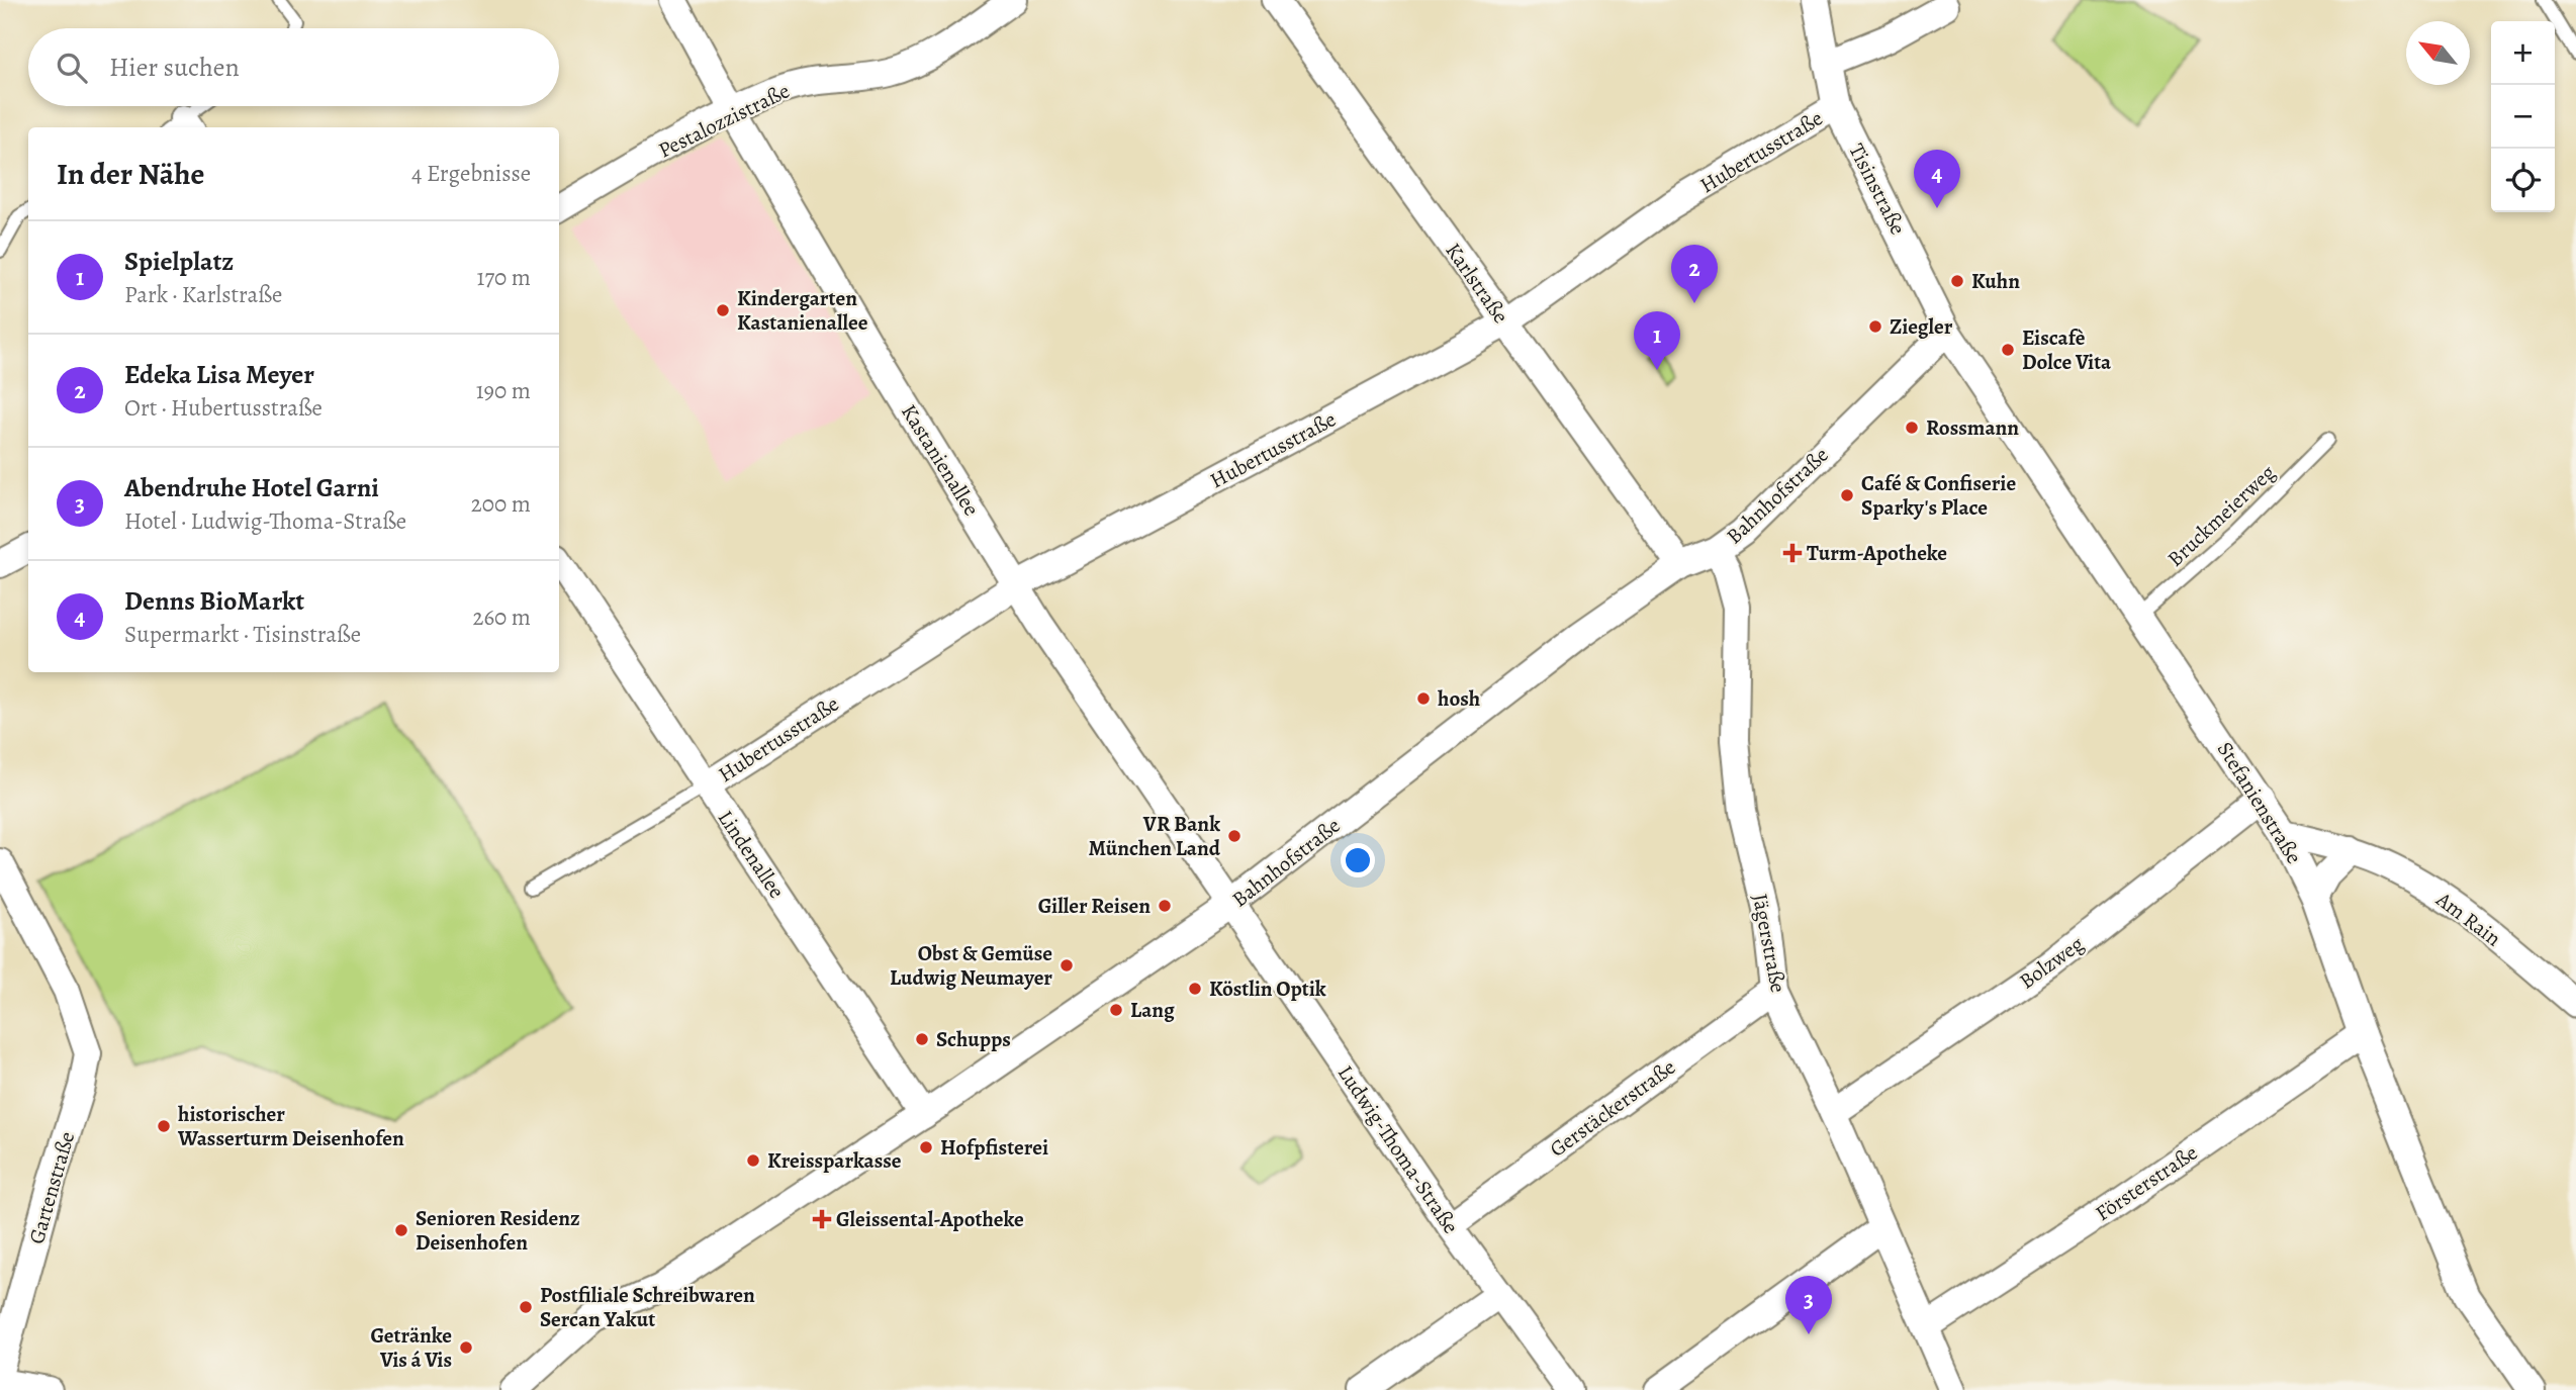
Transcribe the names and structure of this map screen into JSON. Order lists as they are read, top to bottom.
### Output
{
  "streets": {
    "street": [
      "Pestalozzistraße",
      "Hubertusstraße",
      "Tisinstraße",
      "Karlstraße",
      "Kastanienallee",
      "Bahnhofstraße",
      "Stefanienstraße",
      "Lindenallee",
      "Am Rain",
      "Jägerstraße",
      "Bolzweg",
      "Gerstäckerstraße",
      "Ludwig-Thoma-Straße",
      "Försterstraße",
      "Gartenstraße"
    ],
    "lane": ["Bruckmeierweg"]
  },
  "crossings": [
    ["Pestalozzistraße", "Kastanienallee"],
    ["Hubertusstraße", "Tisinstraße"],
    ["Hubertusstraße", "Karlstraße"],
    ["Hubertusstraße", "Kastanienallee"],
    ["Hubertusstraße", "Lindenallee"],
    ["Tisinstraße", "Bahnhofstraße"],
    ["Tisinstraße", "Stefanienstraße"],
    ["Karlstraße", "Bahnhofstraße"],
    ["Kastanienallee", "Bahnhofstraße"],
    ["Kastanienallee", "Ludwig-Thoma-Straße"],
    ["Bahnhofstraße", "Stefanienstraße"],
    ["Bahnhofstraße", "Lindenallee"],
    ["Bahnhofstraße", "Jägerstraße"],
    ["Bahnhofstraße", "Ludwig-Thoma-Straße"],
    ["Bruckmeierweg", "Stefanienstraße"],
    ["Stefanienstraße", "Am Rain"],
    ["Stefanienstraße", "Bolzweg"],
    ["Stefanienstraße", "Försterstraße"],
    ["Jägerstraße", "Bolzweg"],
    ["Jägerstraße", "Gerstäckerstraße"],
    ["Jägerstraße", "Försterstraße"],
    ["Gerstäckerstraße", "Ludwig-Thoma-Straße"]
  ],
  "places": {
    "other": [
      "Kuhn",
      "Kindergarten Kastanienallee",
      "Ziegler",
      "Eiscafè Dolce Vita",
      "Rossmann",
      "Café & Confiserie Sparky's Place",
      "hosh",
      "VR Bank München Land",
      "Giller Reisen",
      "Obst & Gemüse Ludwig Neumayer",
      "Köstlin Optik",
      "Lang",
      "Schupps",
      "historischer Wasserturm Deisenhofen",
      "Hofpfisterei",
      "Kreissparkasse",
      "Senioren Residenz Deisenhofen",
      "Postfiliale Schreibwaren Sercan Yakut",
      "Getränke Vis á Vis"
    ],
    "health": ["Turm-Apotheke", "Gleissental-Apotheke"]
  },
  "north": "top left",
  "page": {
    "map_buttons": ["+", "−"],
    "search": "Hier suchen",
    "heading": ["In der Nähe", "4 Ergebnisse"],
    "pins": [
      "4",
      "2",
      "1",
      "3"
    ],
    "list": [
      {
        "mark": "1",
        "name": "Spielplatz",
        "note": "Park · Karlstraße",
        "value": "170 m"
      },
      {
        "mark": "2",
        "name": "Edeka Lisa Meyer",
        "note": "Ort · Hubertusstraße",
        "value": "190 m"
      },
      {
        "mark": "3",
        "name": "Abendruhe Hotel Garni",
        "note": "Hotel · Ludwig-Thoma-Straße",
        "value": "200 m"
      },
      {
        "mark": "4",
        "name": "Denns BioMarkt",
        "note": "Supermarkt · Tisinstraße",
        "value": "260 m"
      }
    ]
  }
}
